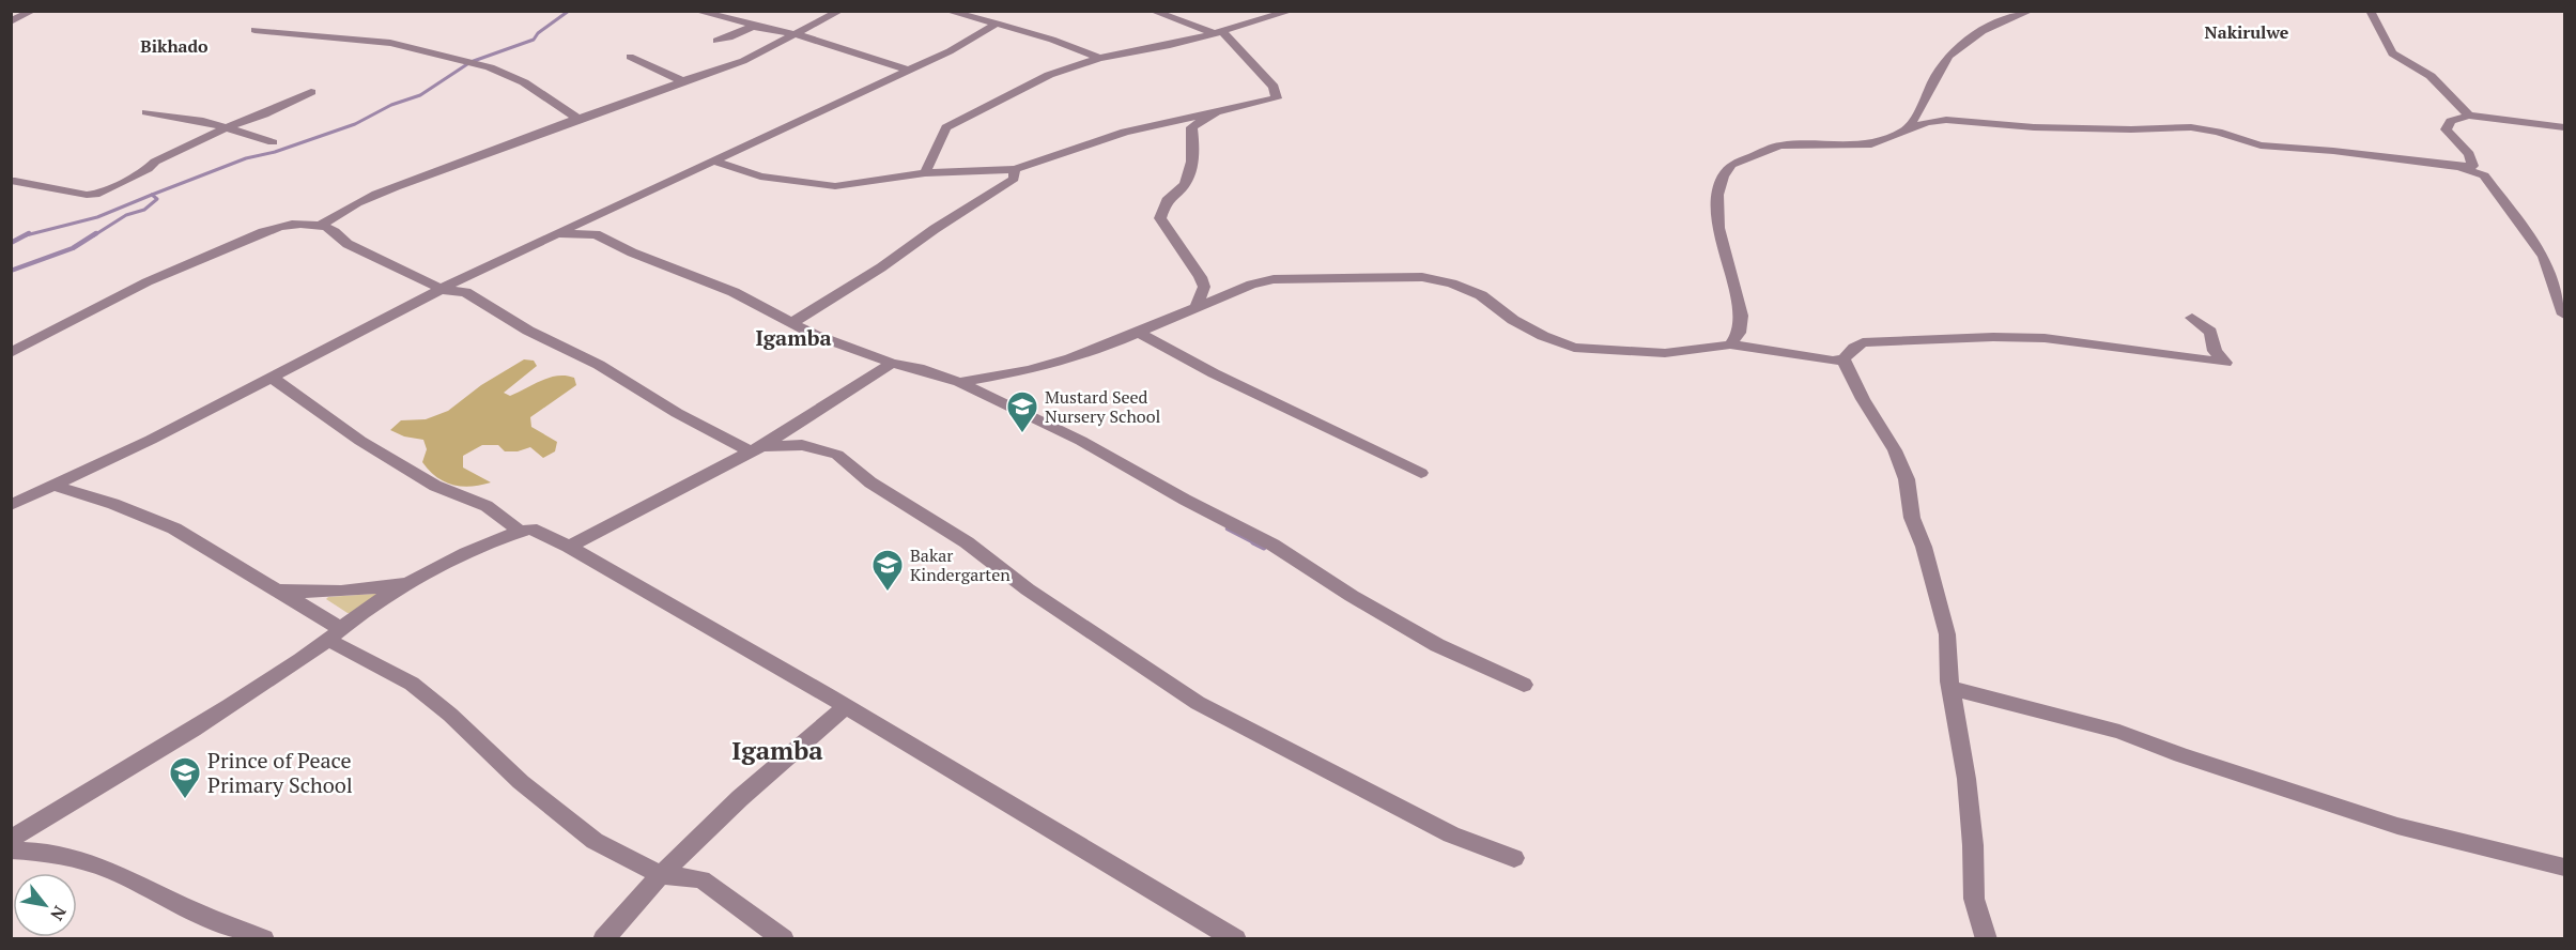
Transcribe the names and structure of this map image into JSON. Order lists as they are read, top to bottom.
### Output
{
  "districts": [
    "Nakirulwe",
    "Bikhado",
    "Igamba",
    "Igamba"
  ],
  "places": {
    "school or university": ["Mustard Seed Nursery School", "Bakar Kindergarten", "Prince of Peace Primary School"]
  },
  "north": "bottom right"
}
